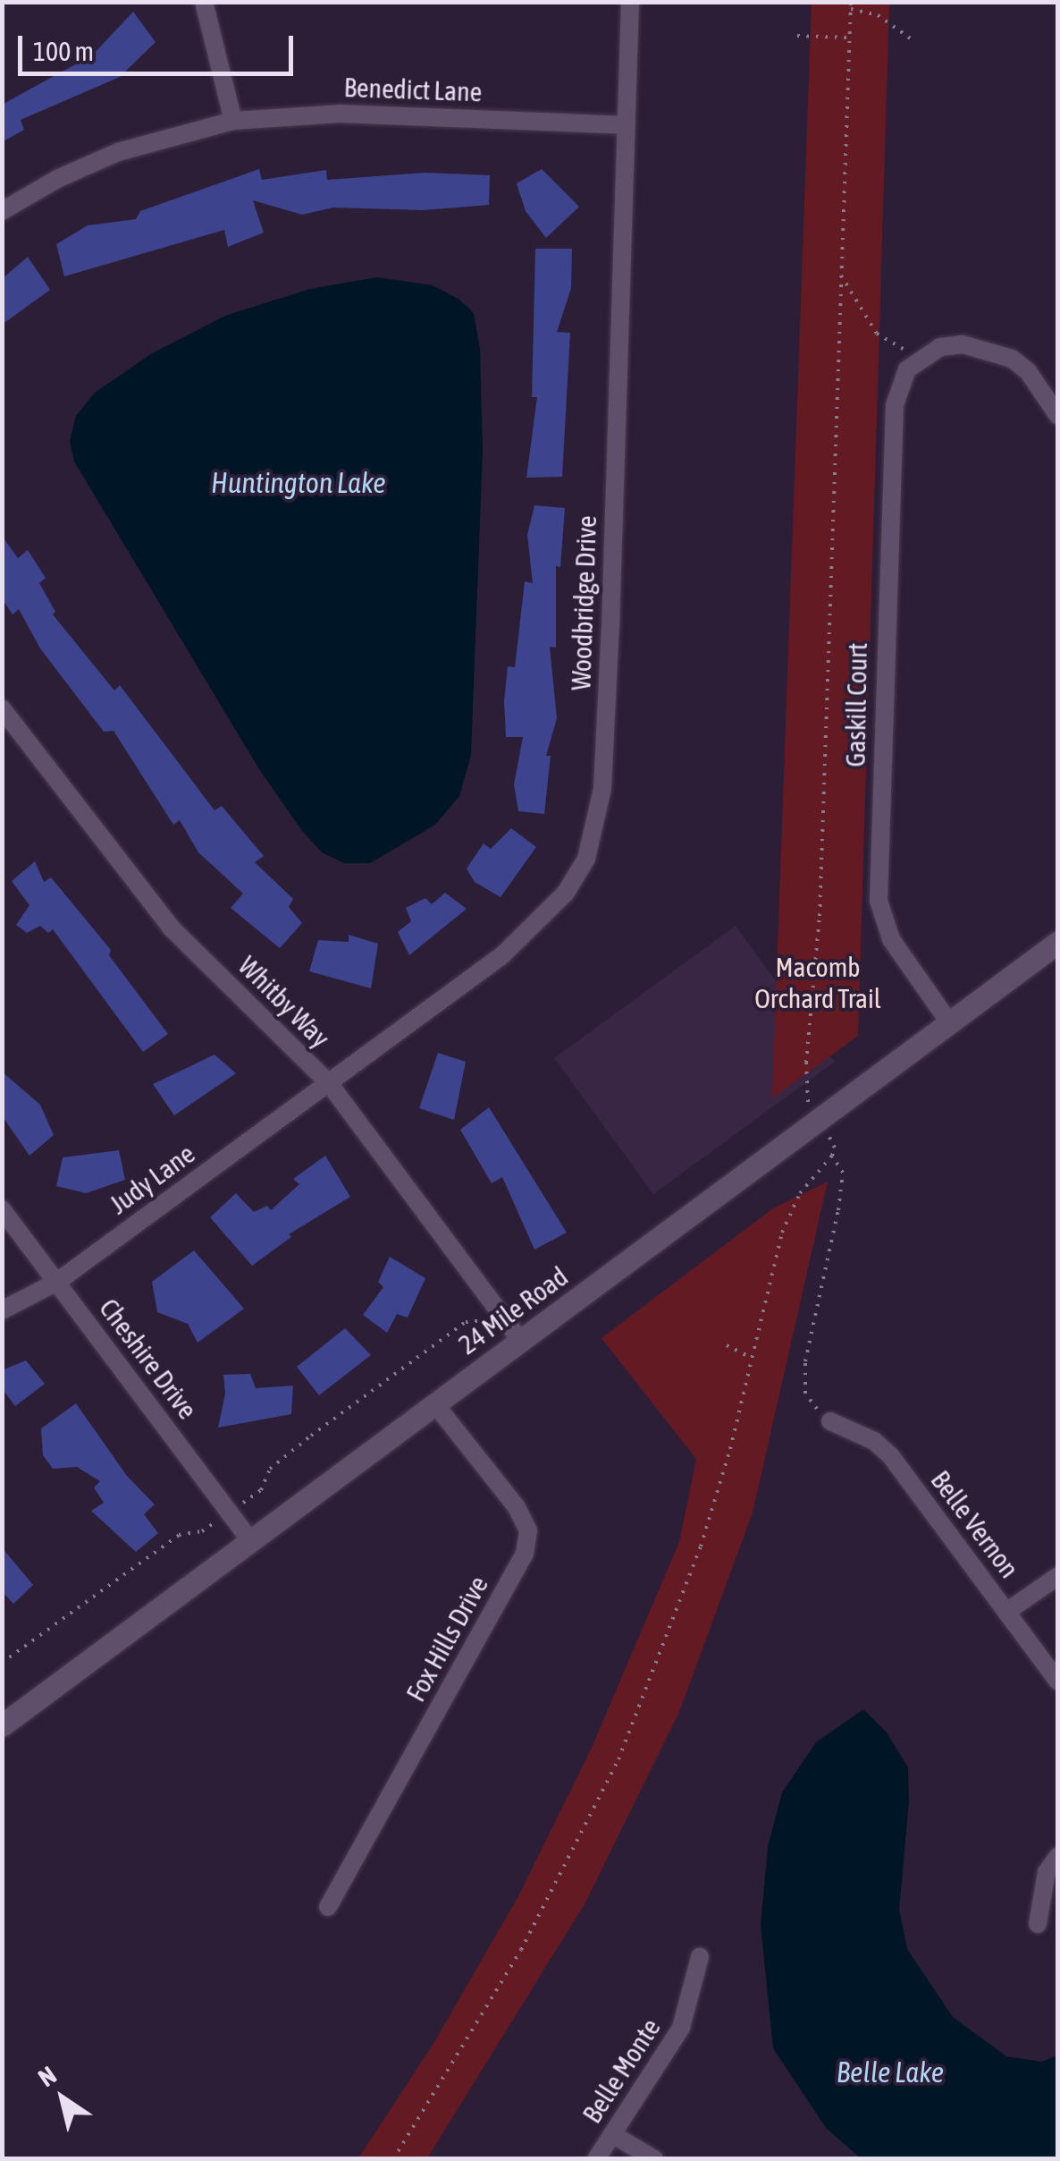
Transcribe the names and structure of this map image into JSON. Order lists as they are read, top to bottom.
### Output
{
  "streets": {
    "street": [
      "Benedict Lane",
      "Woodbridge Drive",
      "Gaskill Court",
      "Whitby Way",
      "Judy Lane",
      "24 Mile Road",
      "Cheshire Drive",
      "Belle Vernon",
      "Fox Hills Drive",
      "Belle Monte"
    ]
  },
  "crossings": [
    ["Benedict Lane", "Woodbridge Drive"],
    ["Woodbridge Drive", "Whitby Way"],
    ["Woodbridge Drive", "Judy Lane"],
    ["Gaskill Court", "24 Mile Road"],
    ["Whitby Way", "Judy Lane"],
    ["Whitby Way", "24 Mile Road"],
    ["Judy Lane", "Cheshire Drive"],
    ["24 Mile Road", "Cheshire Drive"],
    ["24 Mile Road", "Fox Hills Drive"]
  ],
  "water": ["Huntington Lake", "Belle Lake"],
  "parks": ["Macomb Orchard Trail"],
  "scale_bar": "100 m",
  "north": "top left"
}
